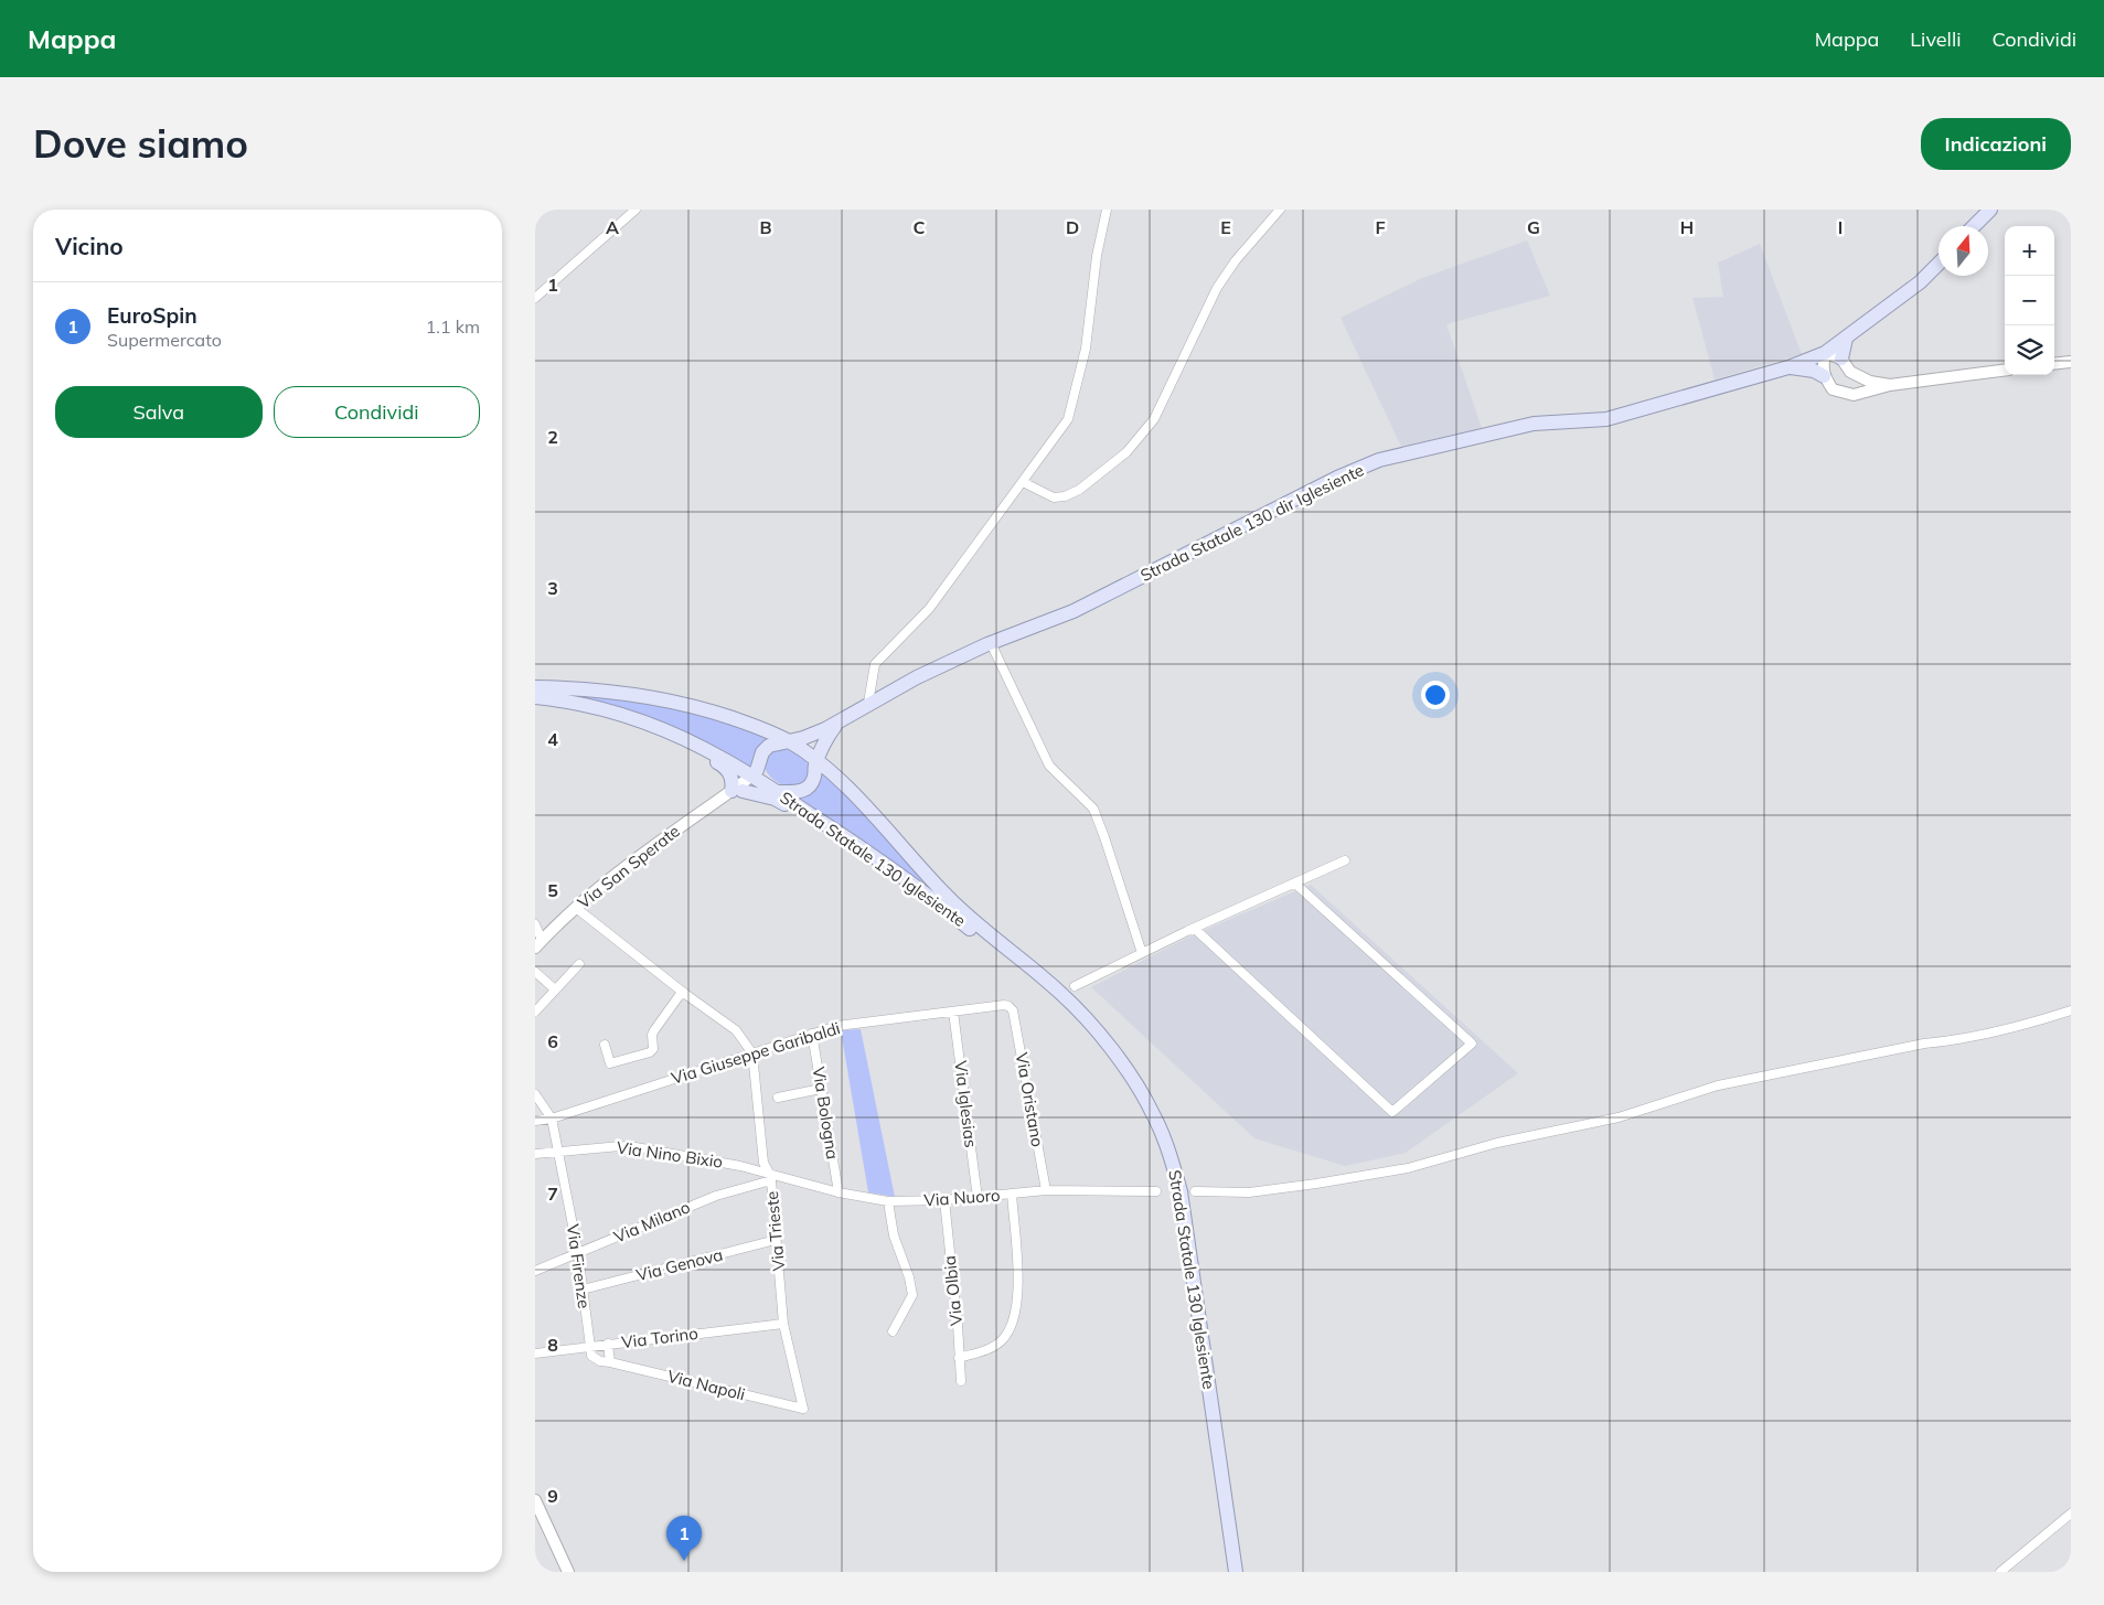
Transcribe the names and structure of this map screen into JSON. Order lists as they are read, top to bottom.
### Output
{
  "streets": {
    "main road": ["Strada Statale 130 dir Iglesiente", "Strada Statale 130 Iglesiente"],
    "street": [
      "Via San Sperate",
      "Via Giuseppe Garibaldi",
      "Via Oristano",
      "Via Iglesias",
      "Via Bologna",
      "Via Nino Bixio",
      "Via Nuoro",
      "Via Milano",
      "Via Trieste",
      "Via Genova",
      "Via Firenze",
      "Via Olbia",
      "Via Torino",
      "Via Napoli"
    ]
  },
  "crossings": [
    ["Strada Statale 130 dir Iglesiente", "Strada Statale 130 Iglesiente"],
    ["Strada Statale 130 dir Iglesiente", "Via San Sperate"],
    ["Strada Statale 130 Iglesiente", "Via San Sperate"],
    ["Via Giuseppe Garibaldi", "Via Oristano"],
    ["Via Giuseppe Garibaldi", "Via Iglesias"],
    ["Via Giuseppe Garibaldi", "Via Bologna"],
    ["Via Giuseppe Garibaldi", "Via Trieste"],
    ["Via Giuseppe Garibaldi", "Via Firenze"],
    ["Via Oristano", "Via Nuoro"],
    ["Via Iglesias", "Via Nuoro"],
    ["Via Bologna", "Via Nuoro"],
    ["Via Nino Bixio", "Via Nuoro"],
    ["Via Nino Bixio", "Via Milano"],
    ["Via Nino Bixio", "Via Trieste"],
    ["Via Nino Bixio", "Via Firenze"],
    ["Via Nuoro", "Via Milano"],
    ["Via Nuoro", "Via Trieste"],
    ["Via Nuoro", "Via Olbia"],
    ["Via Milano", "Via Trieste"],
    ["Via Milano", "Via Firenze"],
    ["Via Trieste", "Via Genova"],
    ["Via Trieste", "Via Torino"],
    ["Via Trieste", "Via Napoli"],
    ["Via Genova", "Via Firenze"],
    ["Via Firenze", "Via Torino"],
    ["Via Firenze", "Via Napoli"],
    ["Via Torino", "Via Napoli"]
  ],
  "north": "top",
  "page": {
    "header": "Mappa",
    "nav": ["Mappa", "Livelli", "Condividi"],
    "buttons": [
      "Indicazioni",
      ["Salva", "Condividi"]
    ],
    "title": "Dove siamo",
    "heading": "Vicino",
    "map_buttons": ["+", "−"],
    "list": [
      {
        "mark": "1",
        "name": "EuroSpin",
        "note": "Supermercato",
        "value": "1.1 km"
      }
    ],
    "pins": "1"
  },
  "grid": {
    "columns": [
      "A",
      "B",
      "C",
      "D",
      "E",
      "F",
      "G",
      "H",
      "I"
    ],
    "rows": [
      "1",
      "2",
      "3",
      "4",
      "5",
      "6",
      "7",
      "8",
      "9"
    ]
  }
}
